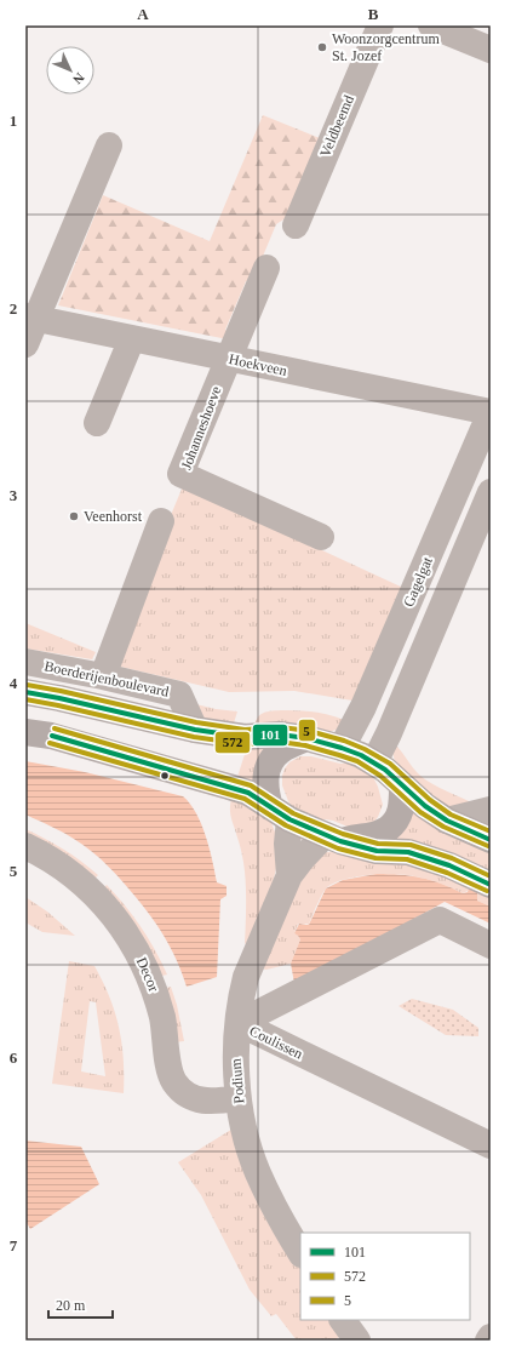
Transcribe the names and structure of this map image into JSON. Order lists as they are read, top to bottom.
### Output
{
  "streets": {
    "main road": ["Boerderijenboulevard"],
    "street": [
      "Veldbeemd",
      "Hoekveen",
      "Johanneshoeve",
      "Gagelgat",
      "Decor",
      "Coulissen",
      "Podium"
    ]
  },
  "crossings": [
    ["Hoekveen", "Johanneshoeve"],
    ["Hoekveen", "Gagelgat"],
    ["Gagelgat", "Boerderijenboulevard"],
    ["Gagelgat", "Podium"],
    ["Boerderijenboulevard", "Podium"],
    ["Decor", "Podium"],
    ["Coulissen", "Podium"]
  ],
  "places": ["Woonzorgcentrum St. Jozef", "Veenhorst"],
  "lines": ["transit line 5", "transit line 101", "transit line 572"],
  "legend": ["101", "572", "5"],
  "scale_bar": "20 m",
  "north": "bottom right",
  "grid": {
    "columns": ["A", "B"],
    "rows": [
      "1",
      "2",
      "3",
      "4",
      "5",
      "6",
      "7"
    ]
  }
}
